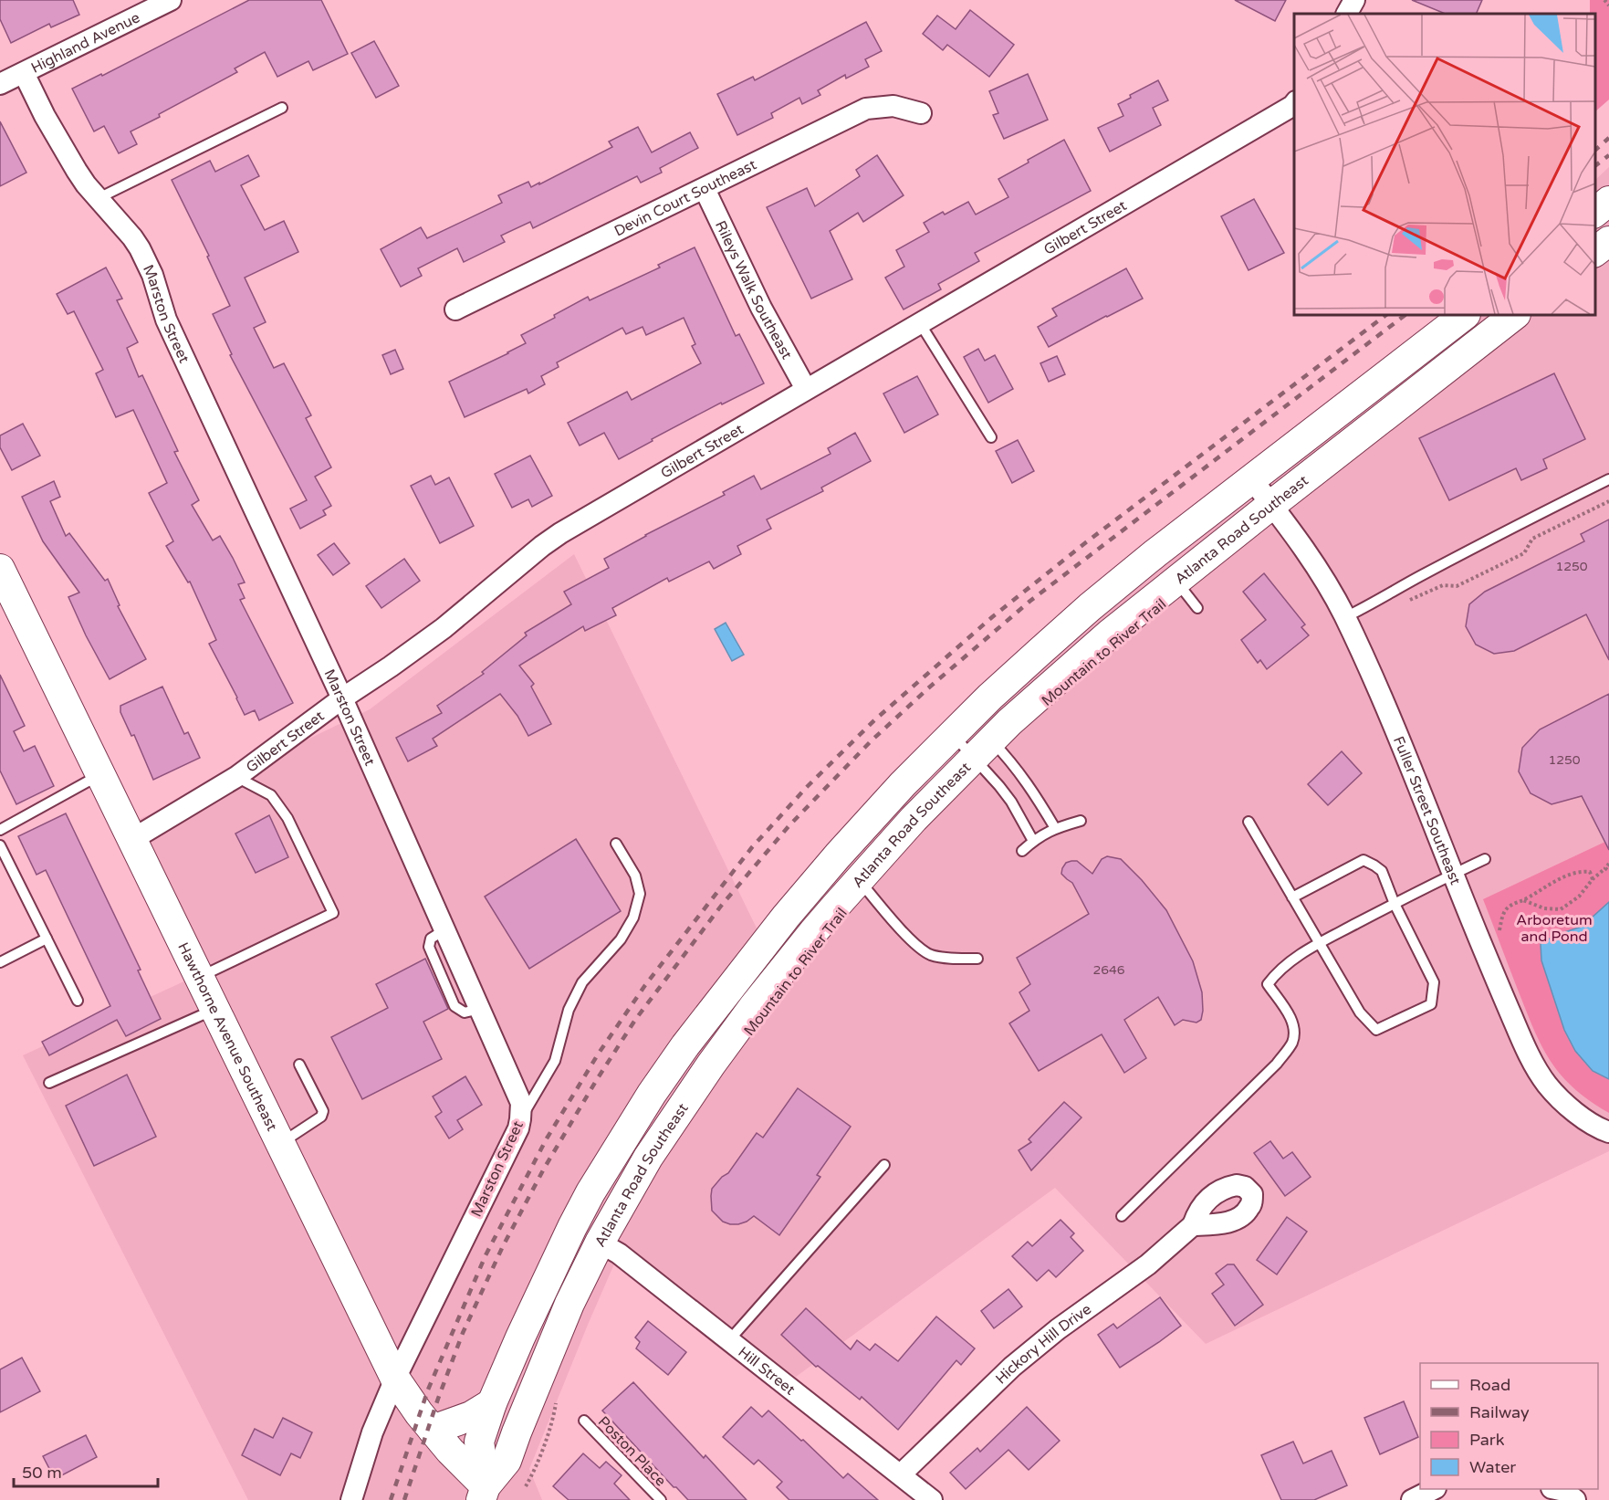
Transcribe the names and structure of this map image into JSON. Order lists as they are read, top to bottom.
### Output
{
  "streets": {
    "main road": ["Atlanta Road Southeast", "Hawthorne Avenue Southeast"],
    "street": [
      "Highland Avenue",
      "Devin Court Southeast",
      "Gilbert Street",
      "Rileys Walk Southeast",
      "Marston Street",
      "Fuller Street Southeast",
      "Hickory Hill Drive",
      "Hill Street"
    ],
    "lane": ["Poston Place"]
  },
  "crossings": [
    ["Highland Avenue", "Marston Street"],
    ["Devin Court Southeast", "Rileys Walk Southeast"],
    ["Gilbert Street", "Rileys Walk Southeast"],
    ["Gilbert Street", "Marston Street"],
    ["Gilbert Street", "Hawthorne Avenue Southeast"],
    ["Marston Street", "Hawthorne Avenue Southeast"],
    ["Atlanta Road Southeast", "Fuller Street Southeast"],
    ["Atlanta Road Southeast", "Hawthorne Avenue Southeast"],
    ["Atlanta Road Southeast", "Hill Street"],
    ["Hickory Hill Drive", "Hill Street"]
  ],
  "parks": ["Arboretum and Pond"],
  "house_numbers": ["1250", "1250", "2646"],
  "legend": [
    "Road",
    "Railway",
    "Park",
    "Water"
  ],
  "scale_bar": "50 m"
}
